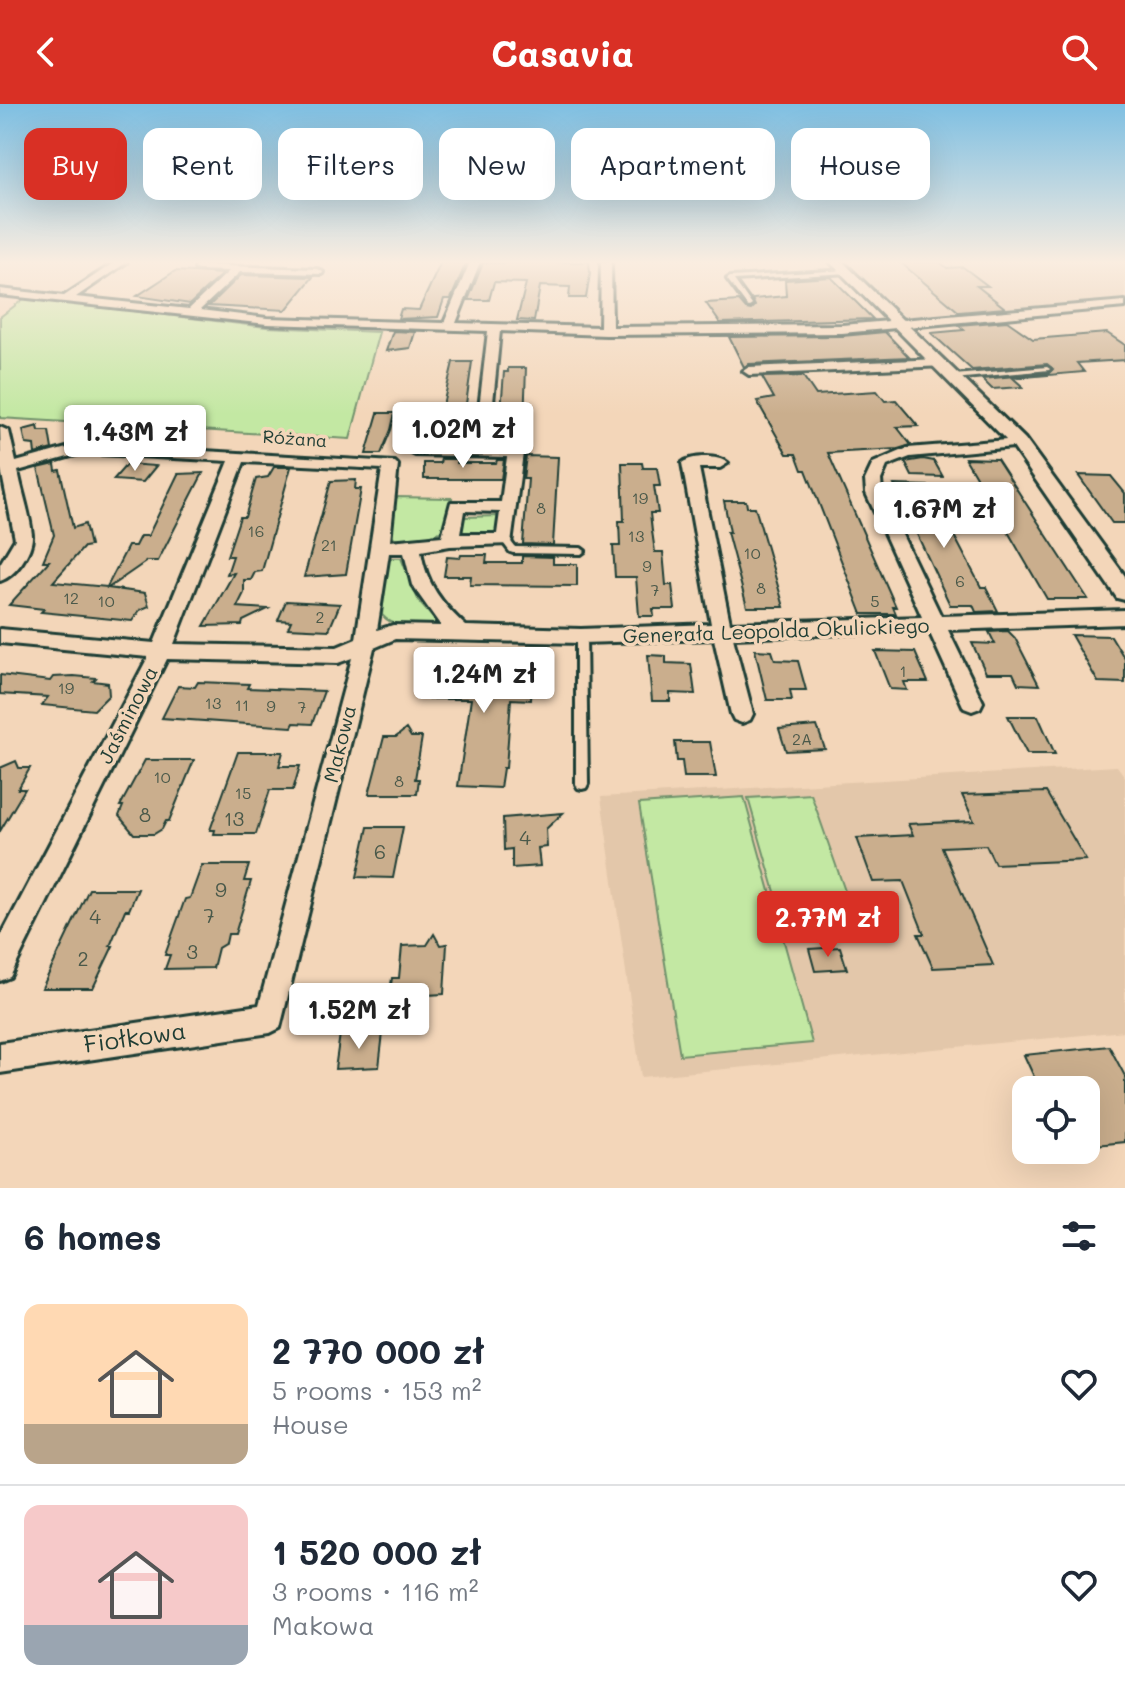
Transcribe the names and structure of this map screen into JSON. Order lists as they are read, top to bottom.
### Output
{
  "streets": {
    "street": [
      "Różana",
      "Generała Leopolda Okulickiego",
      "Jaśminowa",
      "Makowa",
      "Fiołkowa"
    ]
  },
  "crossings": [
    ["Różana", "Jaśminowa"],
    ["Różana", "Makowa"],
    ["Generała Leopolda Okulickiego", "Jaśminowa"],
    ["Generała Leopolda Okulickiego", "Makowa"],
    ["Makowa", "Fiołkowa"]
  ],
  "house_numbers": [
    "19",
    "8",
    "16",
    "13",
    "21",
    "10",
    "9",
    "6",
    "8",
    "7",
    "12",
    "10",
    "5",
    "2",
    "1",
    "19",
    "13",
    "11",
    "9",
    "7",
    "2A",
    "10",
    "8",
    "15",
    "8",
    "13",
    "4",
    "6",
    "9",
    "7",
    "4",
    "3",
    "2"
  ],
  "page": {
    "header": "Casavia",
    "chip": [
      "Buy",
      "Rent",
      "Filters",
      "New",
      "Apartment",
      "House"
    ],
    "price": [
      "1.02M zł",
      "1.43M zł",
      "1.67M zł",
      "1.24M zł",
      "2.77M zł",
      "1.52M zł"
    ],
    "heading": "6 homes",
    "list": [
      {
        "name": "2 770 000 zł",
        "note": "5 rooms · 153 m² · House"
      },
      {
        "name": "1 520 000 zł",
        "note": "3 rooms · 116 m² · Makowa"
      }
    ]
  }
}
